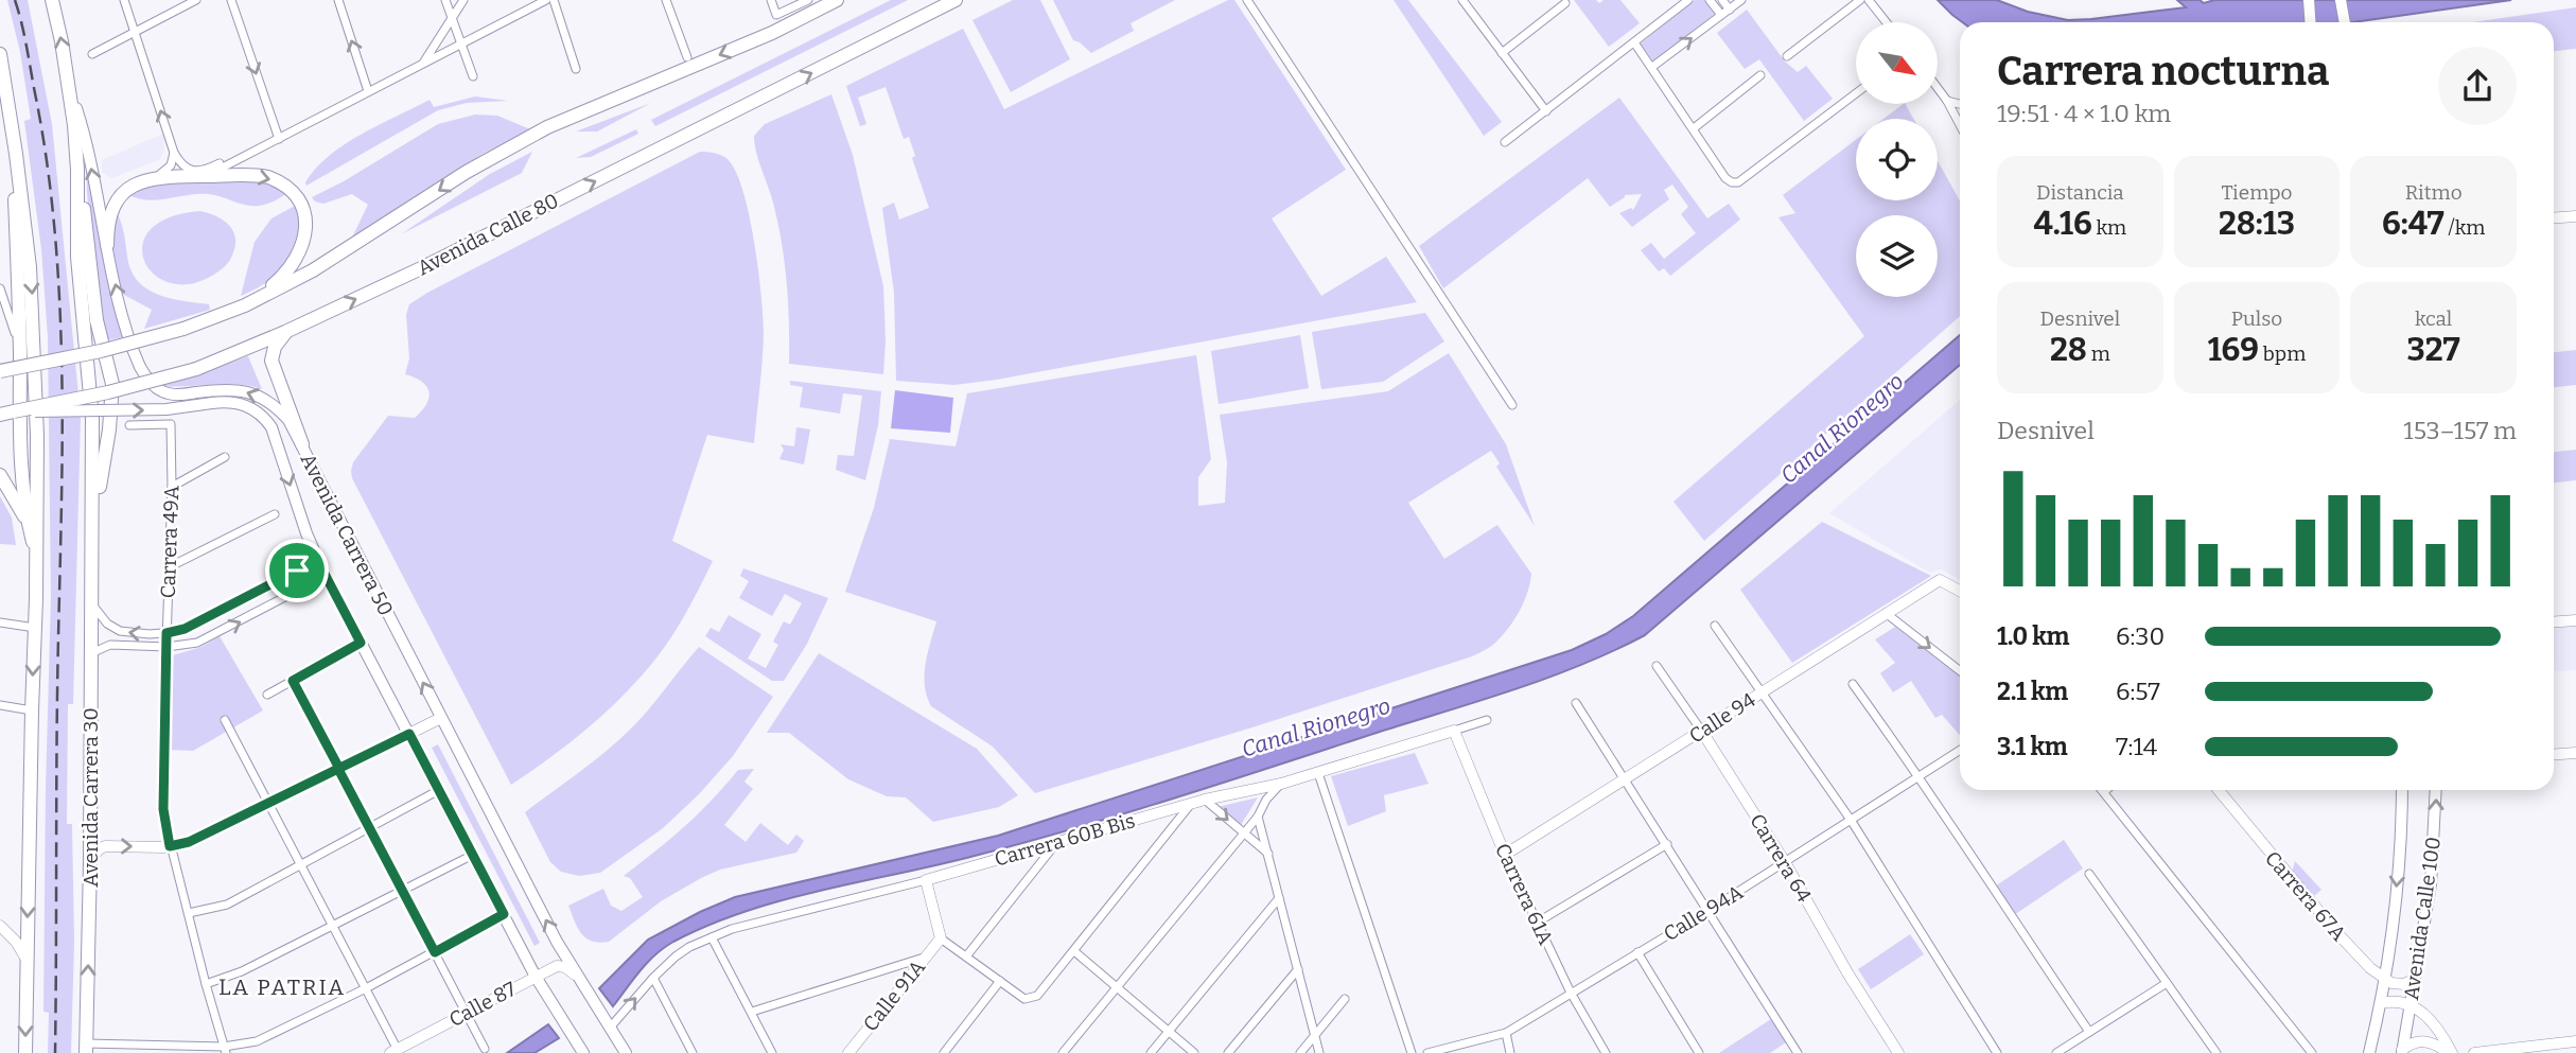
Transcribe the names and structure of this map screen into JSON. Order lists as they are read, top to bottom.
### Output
{
  "streets": {
    "highway": ["Avenida Calle 80", "Avenida Carrera 30"],
    "main road": ["Avenida Carrera 50", "Avenida Calle 100"],
    "street": [
      "Carrera 49A",
      "Calle 94",
      "Carrera 60B Bis",
      "Carrera 64",
      "Carrera 61A",
      "Carrera 67A",
      "Calle 94A",
      "Calle 91A",
      "Calle 87"
    ]
  },
  "crossings": [
    ["Avenida Calle 80", "Avenida Carrera 50"],
    ["Avenida Carrera 50", "Avenida Carrera 30"],
    ["Avenida Carrera 50", "Carrera 60B Bis"],
    ["Avenida Carrera 50", "Calle 87"],
    ["Calle 94", "Carrera 64"],
    ["Calle 94", "Carrera 61A"],
    ["Carrera 60B Bis", "Carrera 61A"],
    ["Carrera 64", "Calle 94A"],
    ["Carrera 61A", "Calle 94A"],
    ["Carrera 67A", "Avenida Calle 100"]
  ],
  "districts": ["LA PATRIA"],
  "water": ["Canal Rionegro"],
  "north": "bottom right",
  "page": {
    "heading": ["Carrera nocturna", "19:51 · 4 × 1.0 km"],
    "stats": [
      ["Distancia", "4.16 km"],
      ["Tiempo", "28:13"],
      ["Ritmo", "6:47 /km"],
      ["Desnivel", "28 m"],
      ["Pulso", "169 bpm"],
      ["kcal", "327"]
    ],
    "chart": ["Desnivel", "153–157 m"],
    "list": [
      {
        "name": "1.0 km",
        "note": "6:30"
      },
      {
        "name": "2.1 km",
        "note": "6:57"
      },
      {
        "name": "3.1 km",
        "note": "7:14"
      }
    ]
  }
}
